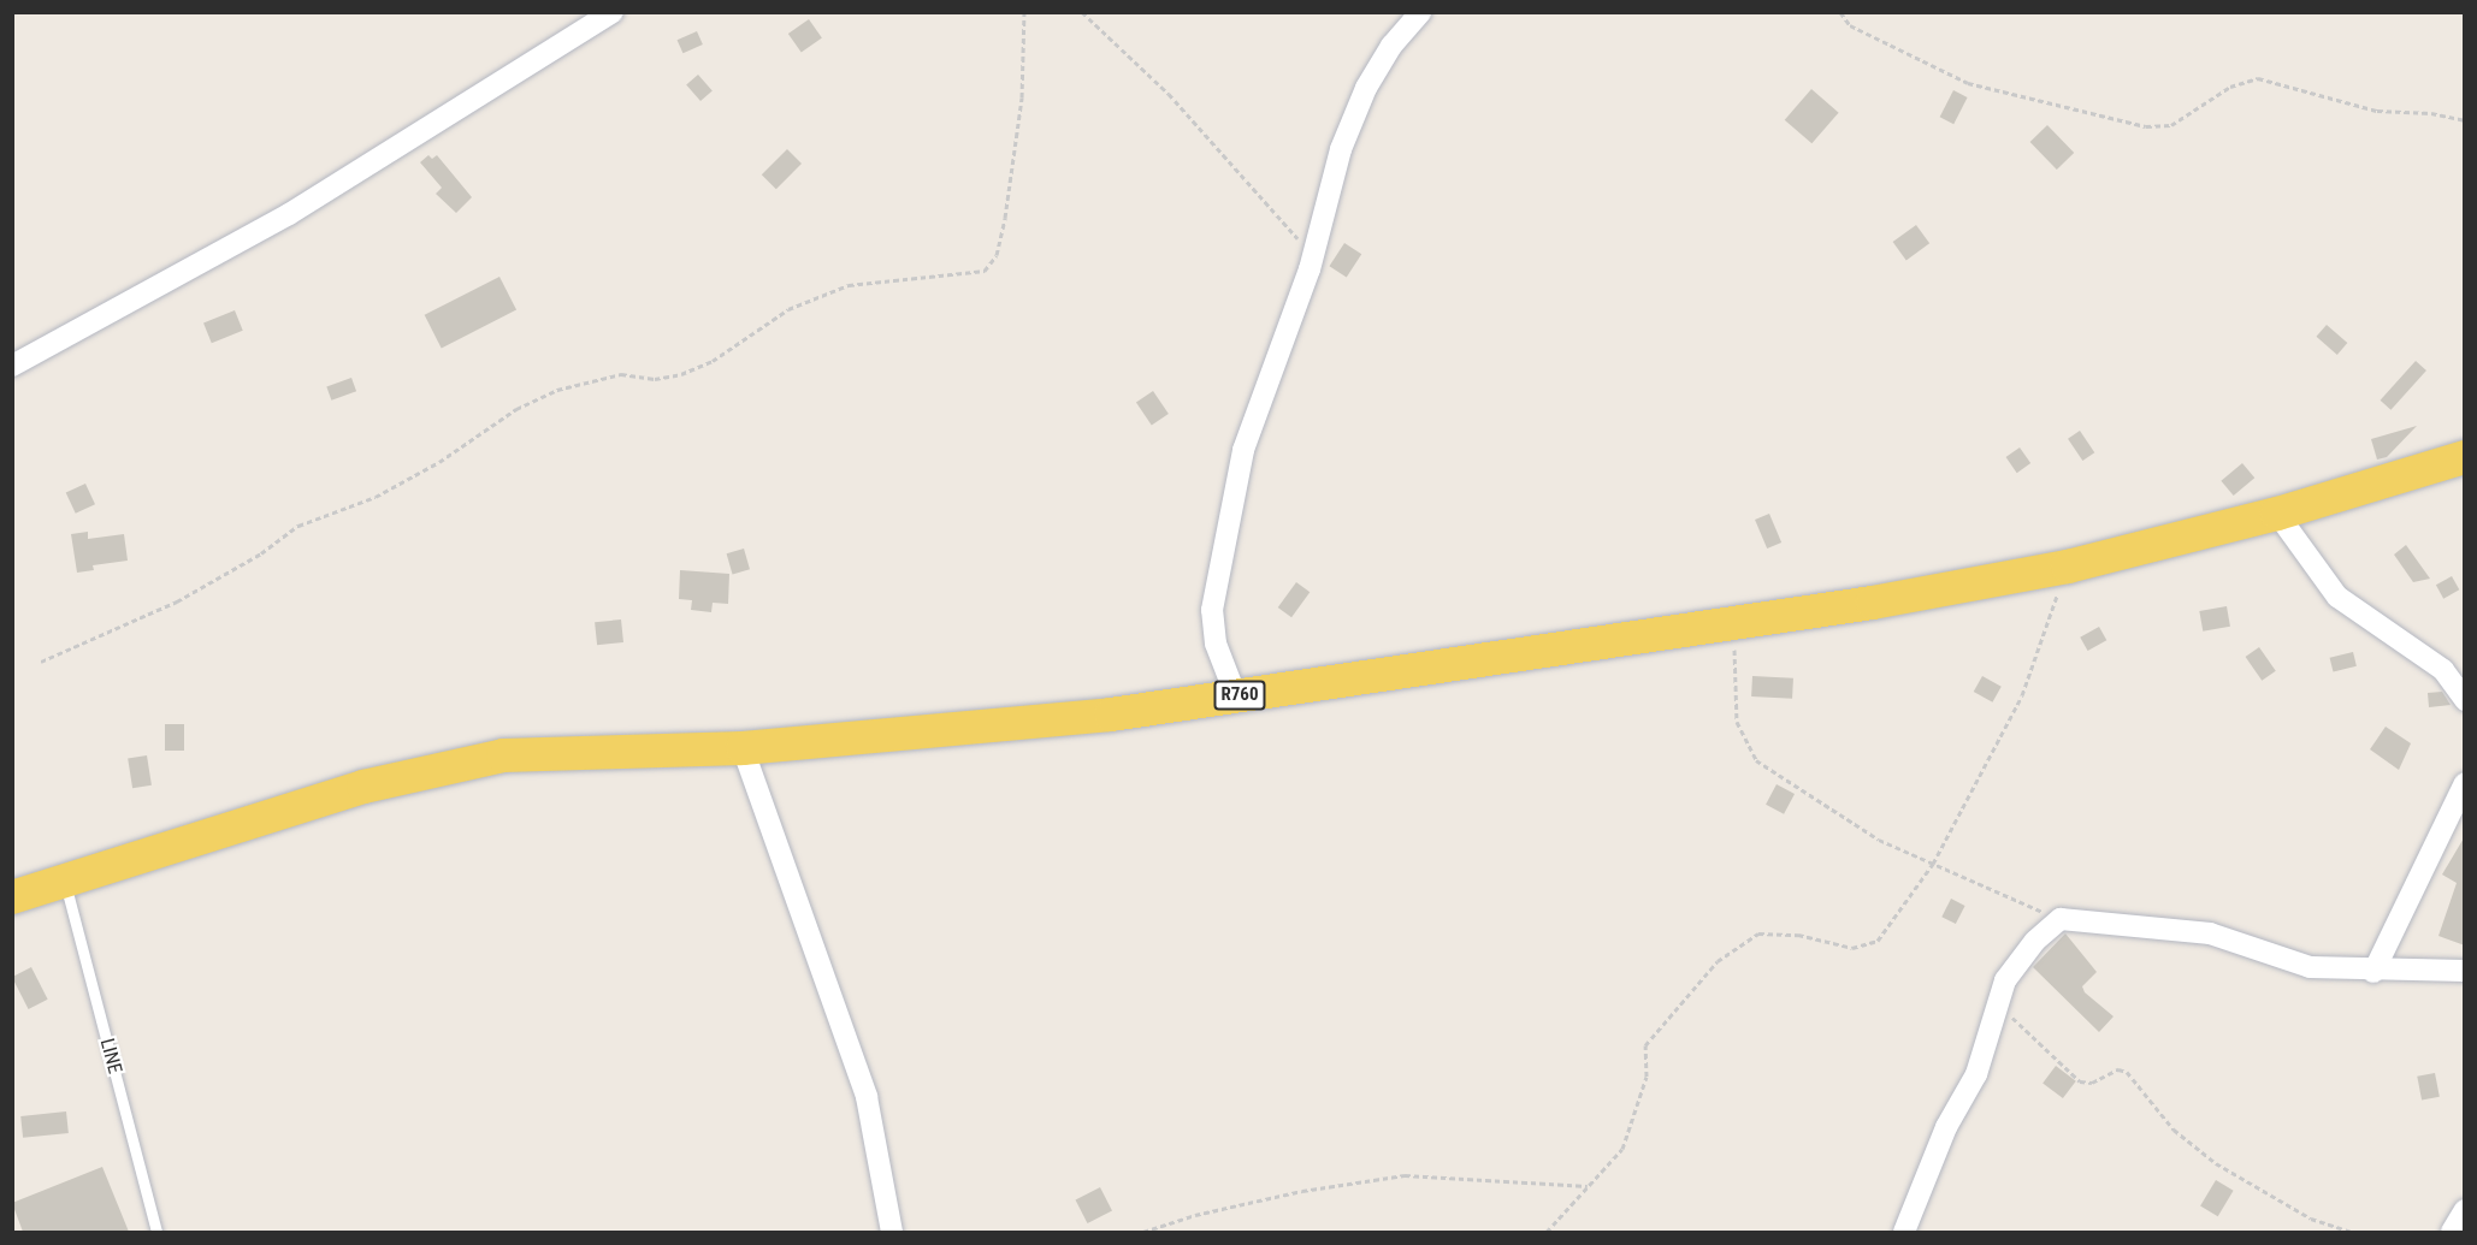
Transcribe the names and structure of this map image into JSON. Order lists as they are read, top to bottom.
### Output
{
  "streets": {
    "main road": ["R760"],
    "lane": ["LINE"]
  },
  "crossings": [
    ["R760", "LINE"]
  ]
}
